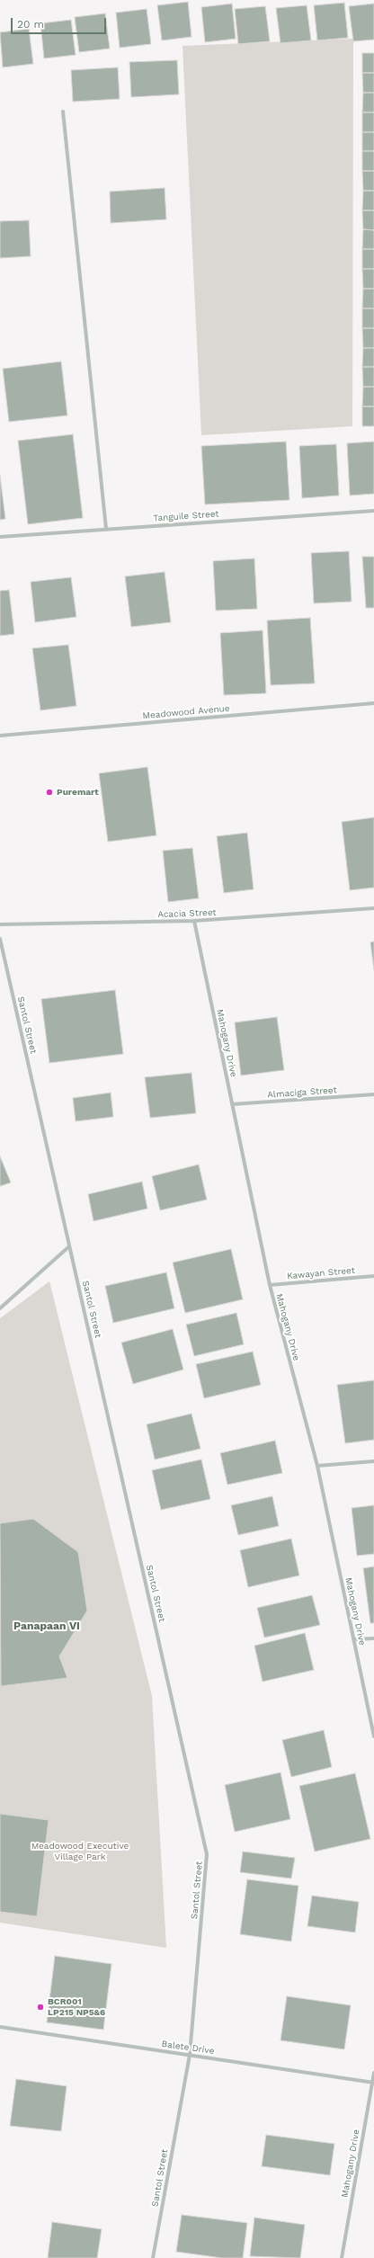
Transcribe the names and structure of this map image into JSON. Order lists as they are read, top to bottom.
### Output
{
  "streets": {
    "street": [
      "Tanguile Street",
      "Meadowood Avenue",
      "Acacia Street",
      "Santol Street",
      "Mahogany Drive",
      "Almaciga Street",
      "Kawayan Street",
      "Balete Drive"
    ]
  },
  "crossings": [
    ["Acacia Street", "Mahogany Drive"],
    ["Santol Street", "Balete Drive"],
    ["Mahogany Drive", "Almaciga Street"],
    ["Mahogany Drive", "Kawayan Street"],
    ["Mahogany Drive", "Balete Drive"]
  ],
  "districts": ["Panapaan VI"],
  "parks": ["Meadowood Executive Village Park"],
  "places": ["Puremart", "BCR001 LP215 NP5&6"],
  "scale_bar": "20 m"
}
